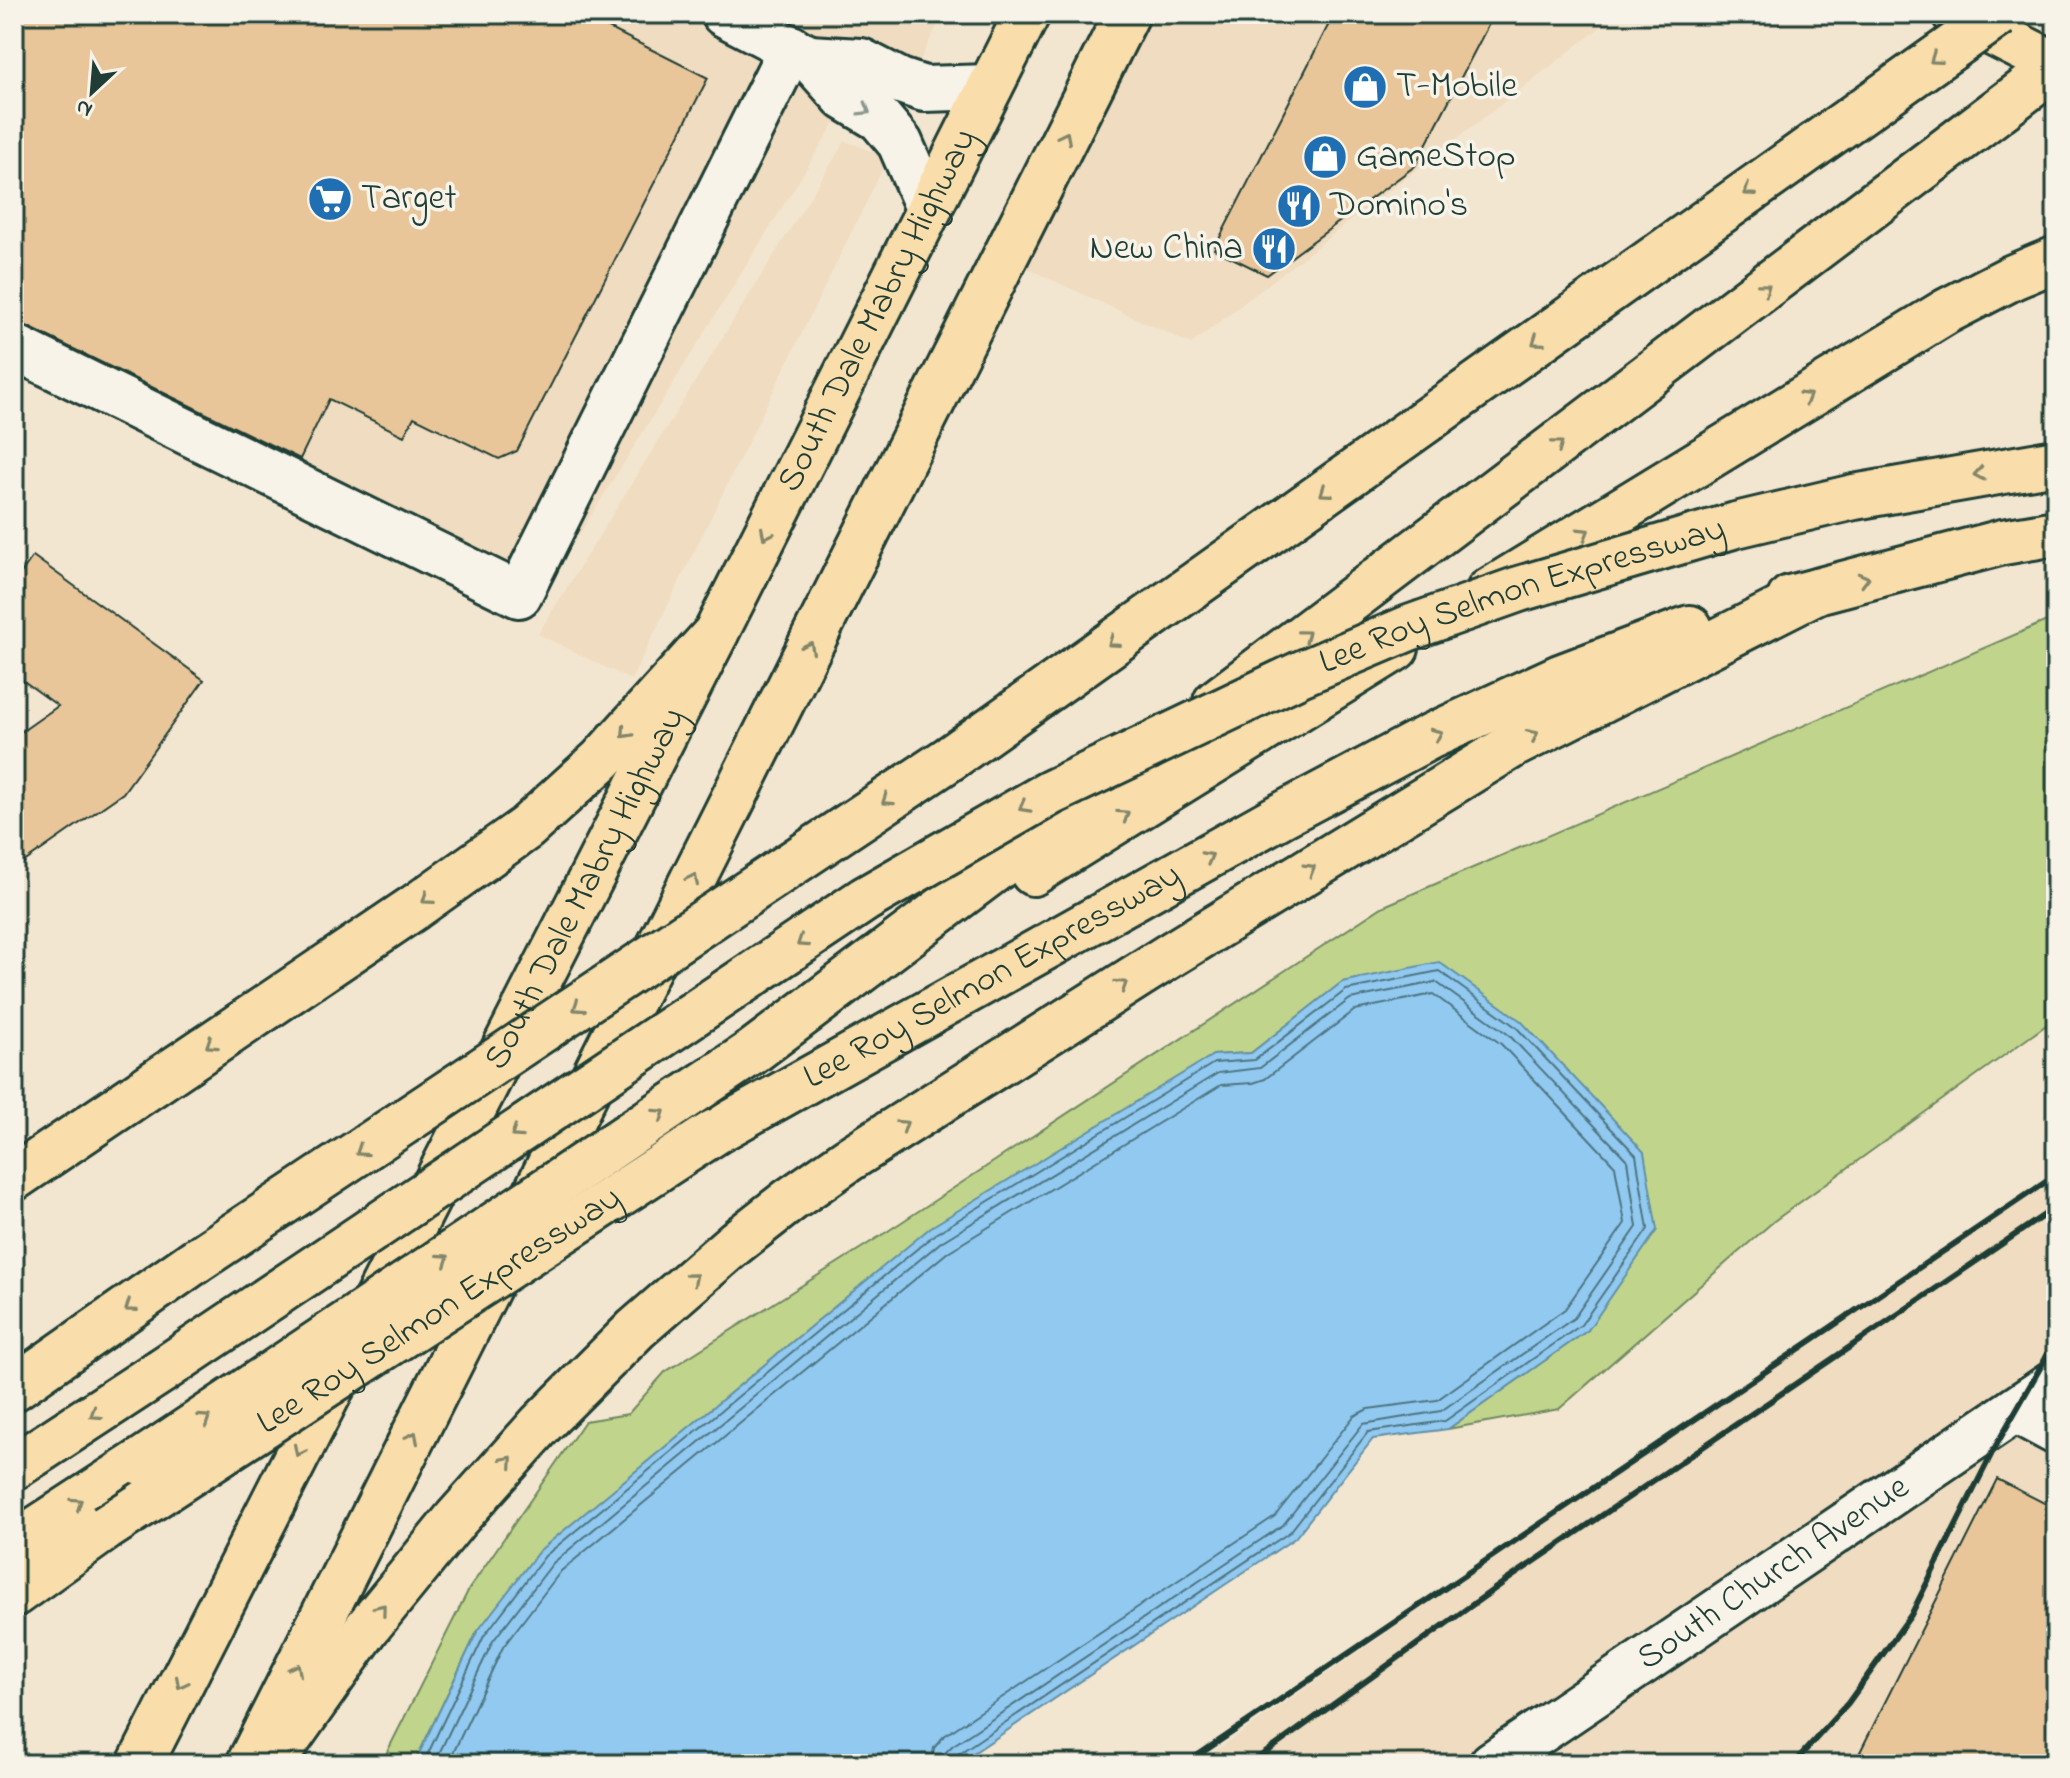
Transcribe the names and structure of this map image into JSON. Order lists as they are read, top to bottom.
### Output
{
  "streets": {
    "main road": ["South Dale Mabry Highway", "Lee Roy Selmon Expressway"],
    "street": ["South Church Avenue"]
  },
  "places": {
    "shop": ["T-Mobile", "GameStop"],
    "supermarket": ["Target"],
    "restaurant": ["Domino's", "New China"]
  },
  "north": "bottom left"
}
